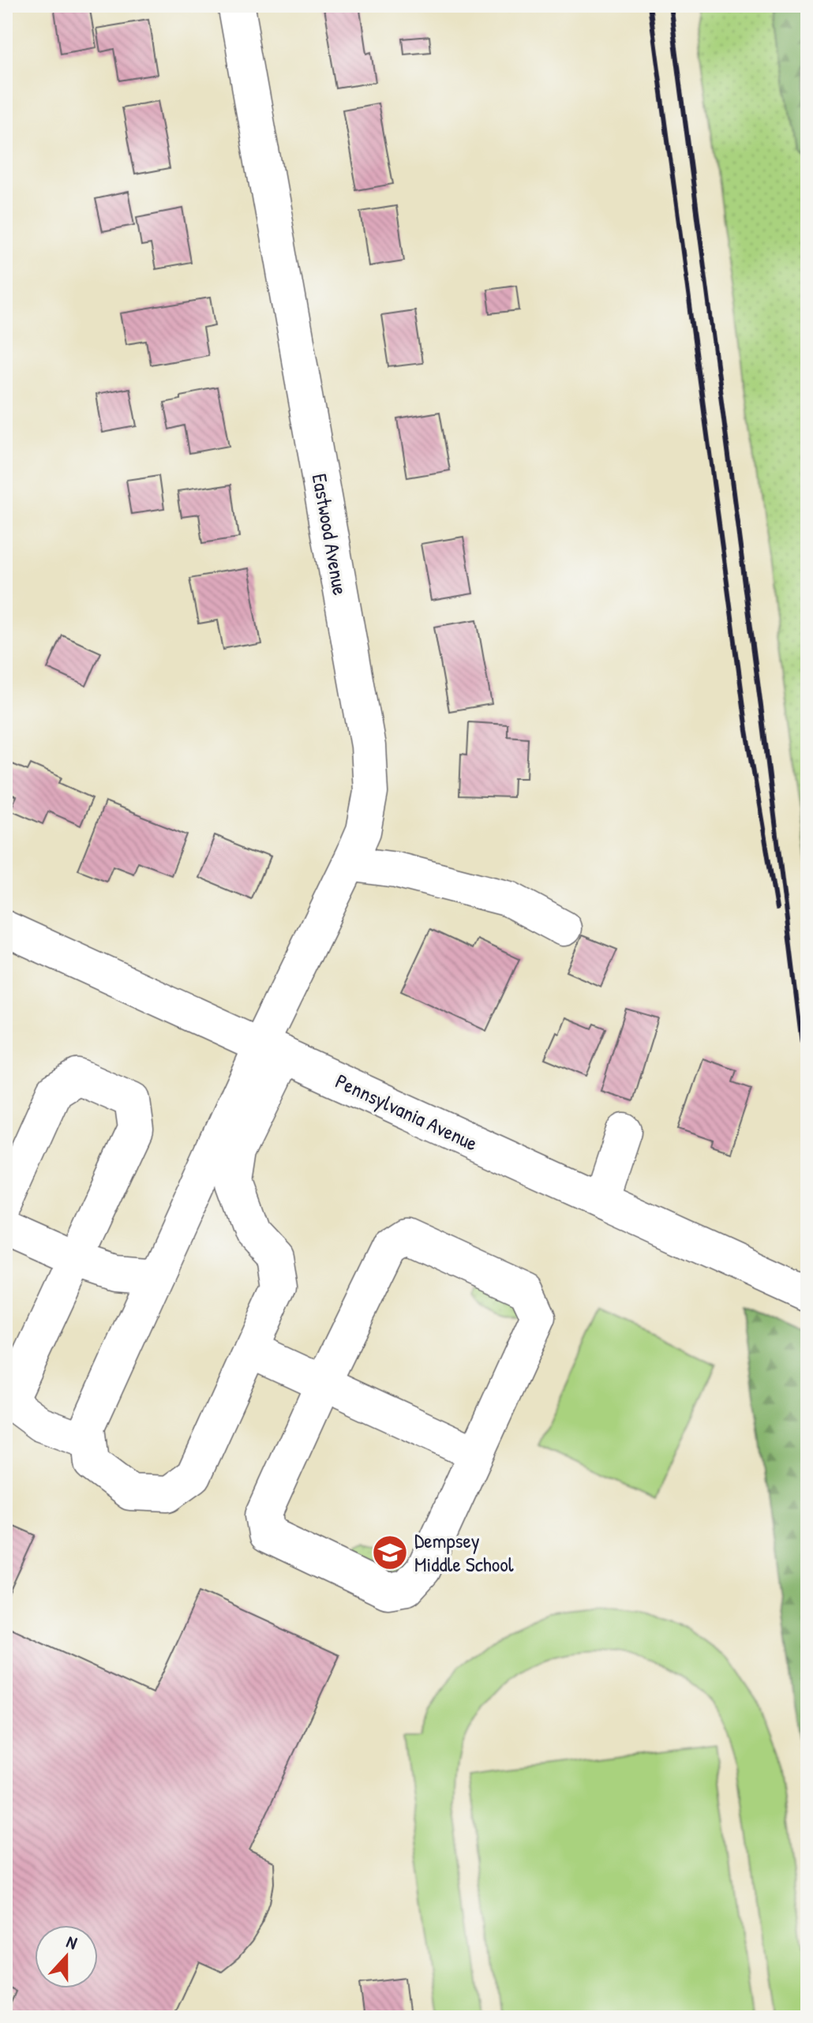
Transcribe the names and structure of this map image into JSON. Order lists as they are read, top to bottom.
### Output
{
  "streets": {
    "street": ["Eastwood Avenue", "Pennsylvania Avenue"]
  },
  "crossings": [
    ["Eastwood Avenue", "Pennsylvania Avenue"]
  ],
  "places": {
    "school or university": ["Dempsey Middle School"]
  },
  "north": "top"
}
